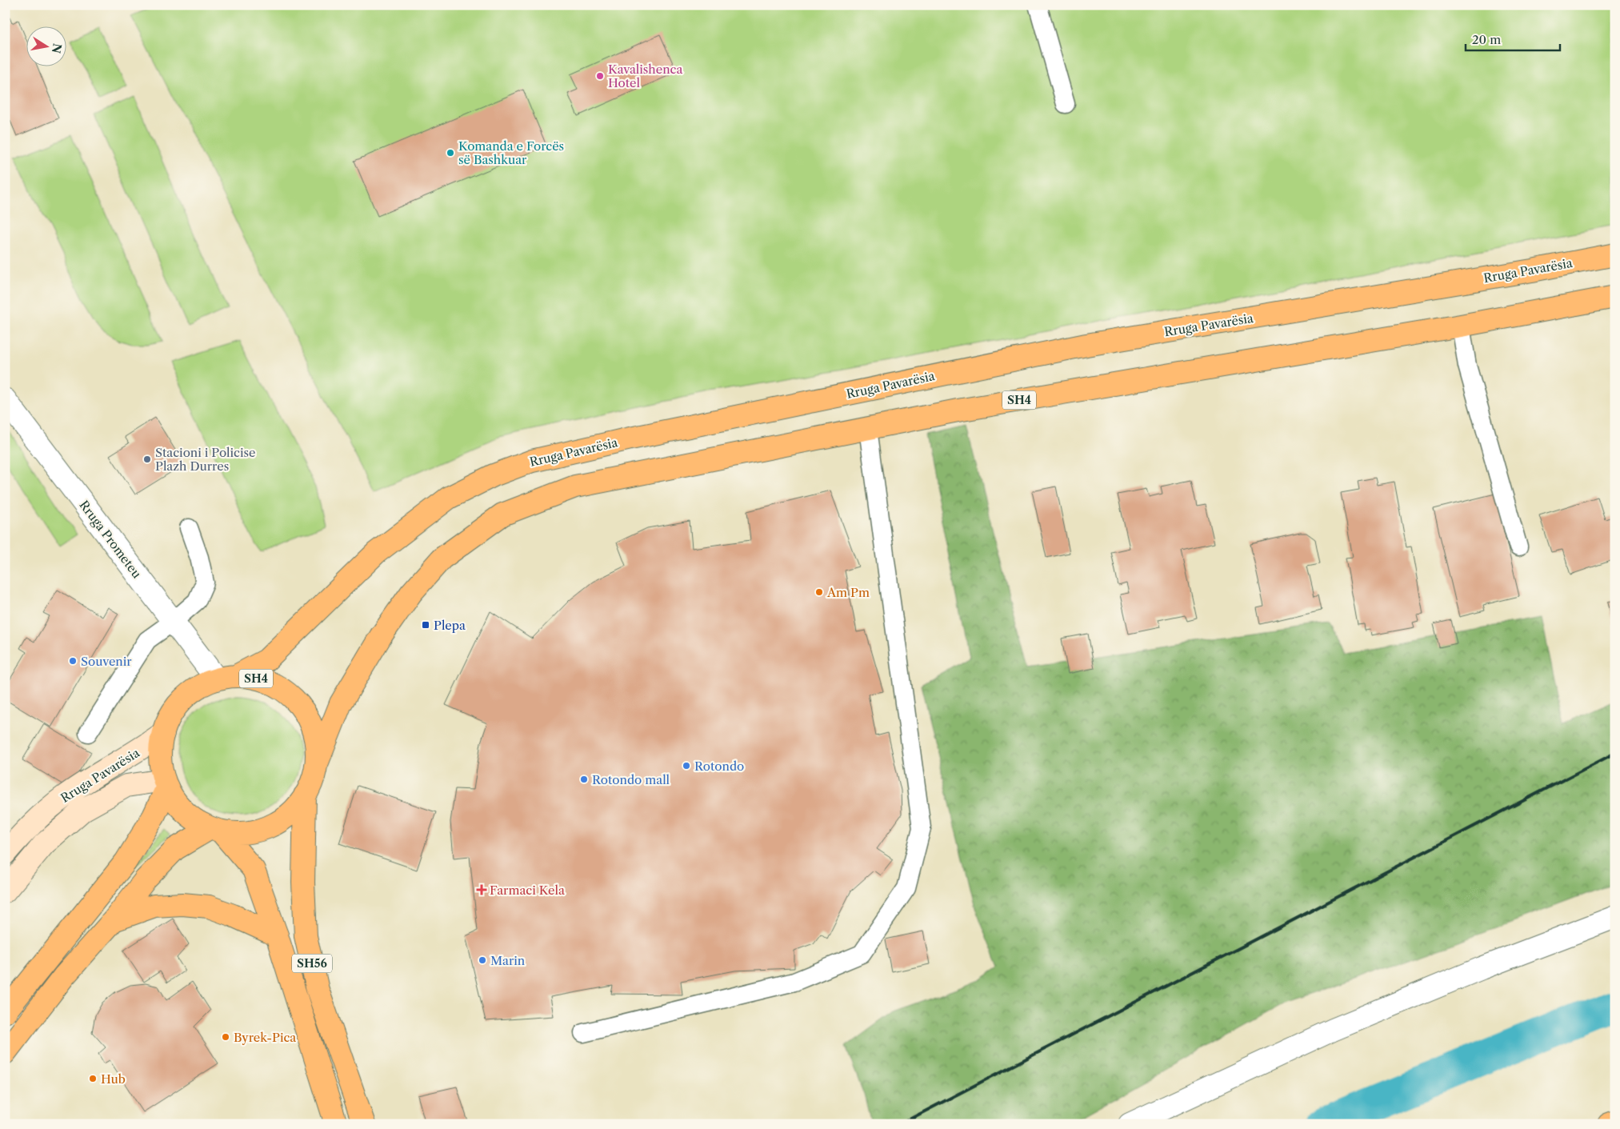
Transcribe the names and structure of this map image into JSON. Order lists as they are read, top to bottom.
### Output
{
  "streets": {
    "main road": ["Rruga Pavarësia", "SH4", "SH56"],
    "street": ["Rruga Prometeu"]
  },
  "crossings": [
    ["Rruga Pavarësia", "SH4"],
    ["Rruga Pavarësia", "Rruga Prometeu"],
    ["SH4", "Rruga Prometeu"],
    ["SH4", "SH56"]
  ],
  "places": {
    "other": [
      "Kavalishenca Hotel",
      "Komanda e Forcës së Bashkuar",
      "Stacioni i Policise Plazh Durres",
      "Am Pm",
      "Souvenir",
      "Rotondo",
      "Rotondo mall",
      "Marin",
      "Byrek-Pica",
      "Hub"
    ],
    "transit": ["Plepa"],
    "health": ["Farmaci Kela"]
  },
  "scale_bar": "20 m",
  "north": "right"
}
